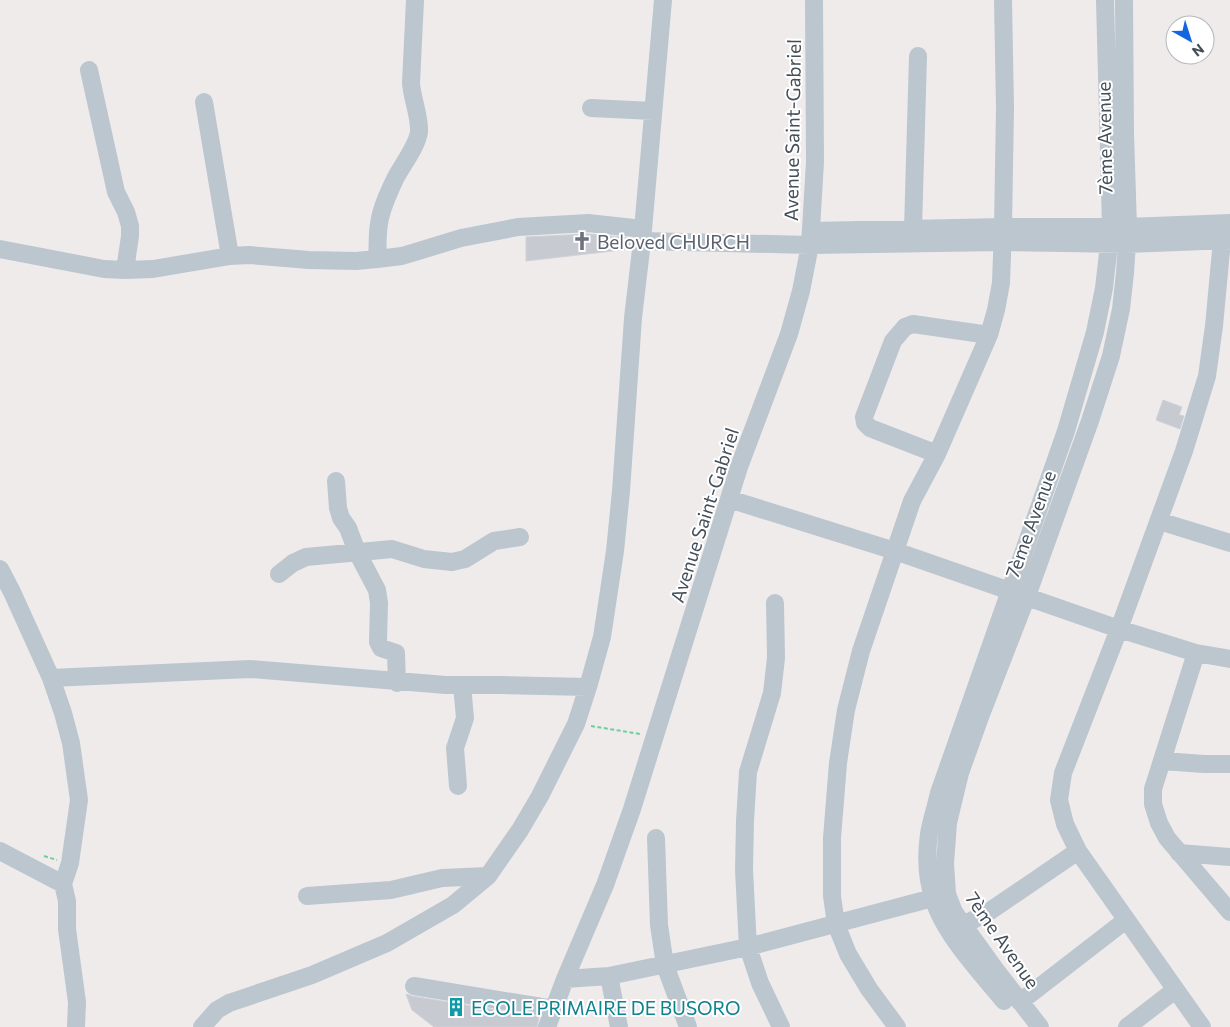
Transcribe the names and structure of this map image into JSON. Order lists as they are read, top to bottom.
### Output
{
  "streets": {
    "street": ["Avenue Saint-Gabriel", "7ème Avenue"]
  },
  "places": {
    "church": ["Beloved CHURCH"],
    "building": ["ECOLE PRIMAIRE DE BUSORO"]
  },
  "north": "bottom right"
}
